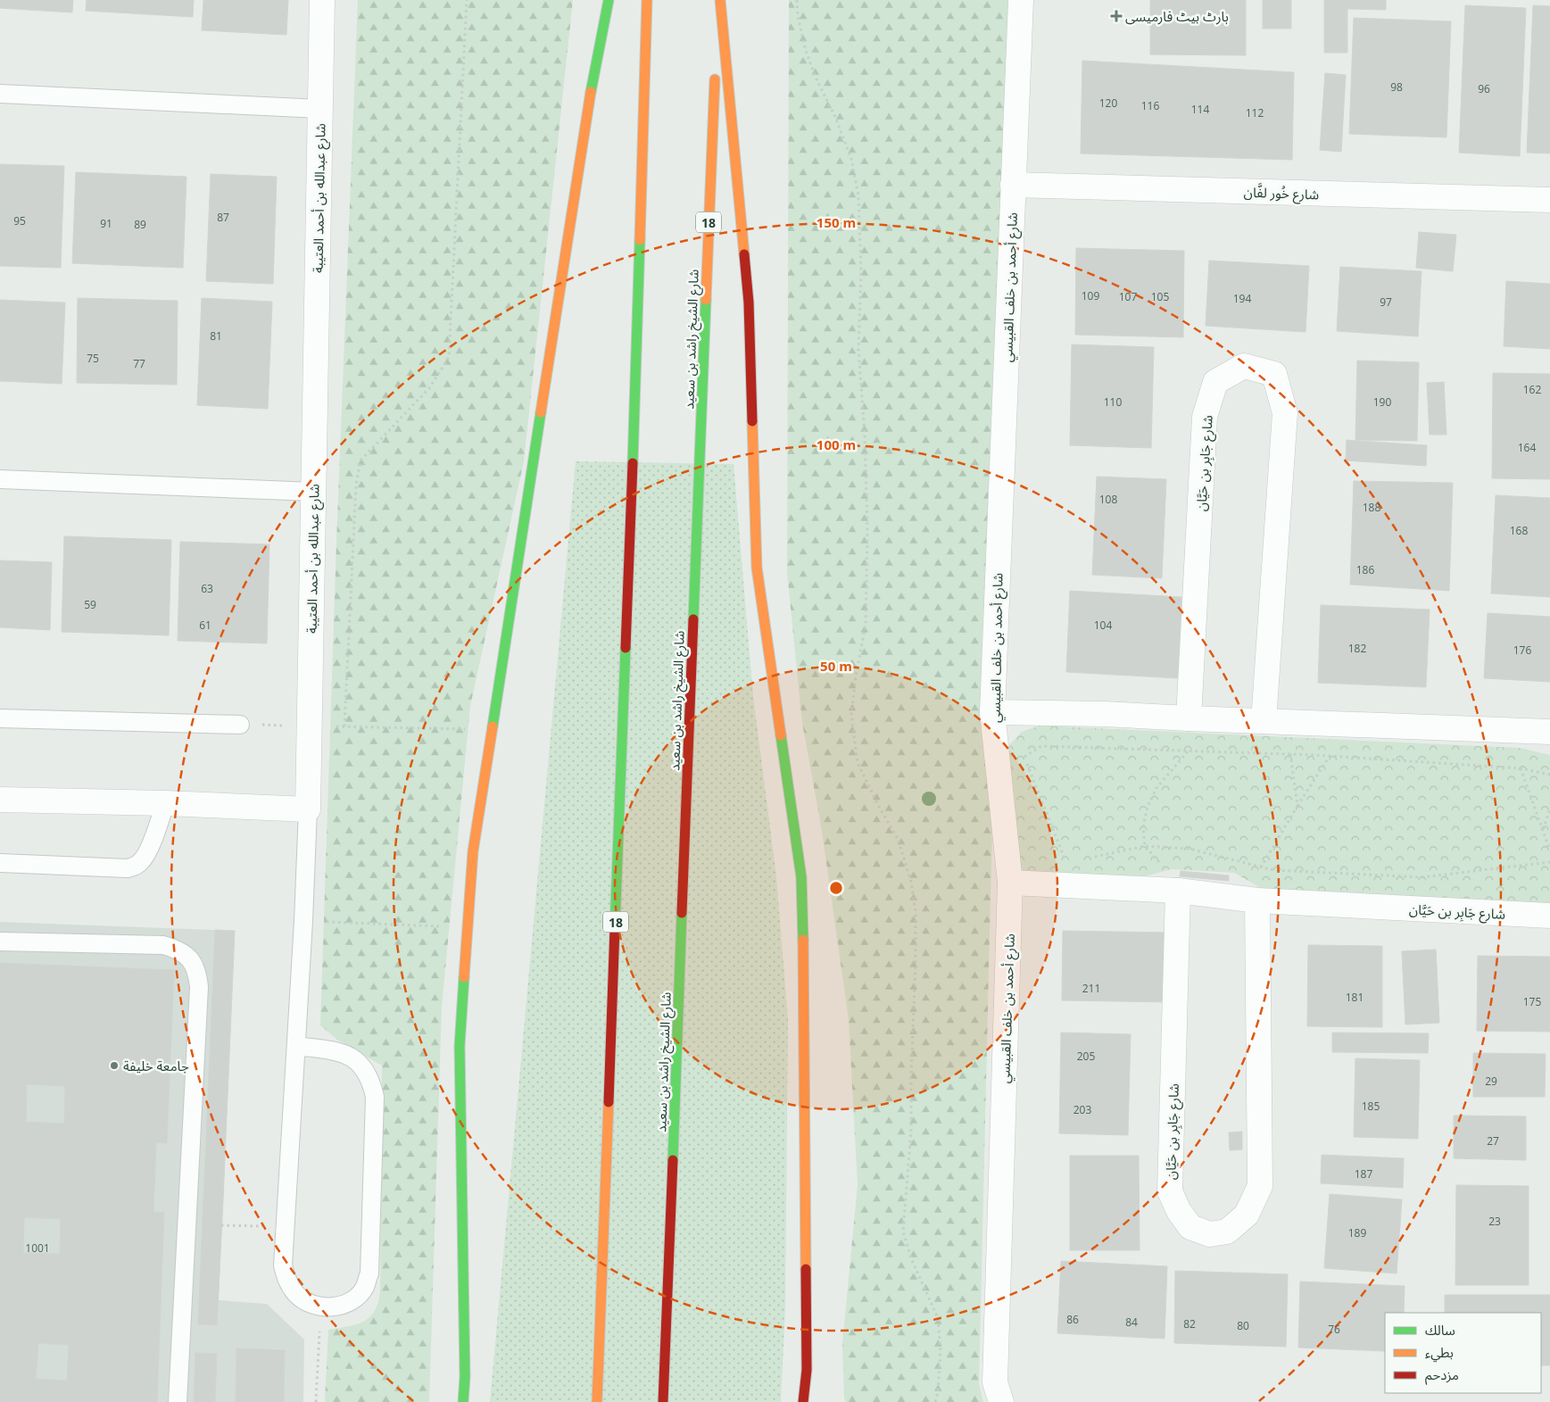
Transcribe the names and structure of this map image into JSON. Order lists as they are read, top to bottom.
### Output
{
  "streets": {
    "main road": ["18", "شارع الشيخ راشد بن سعيد"],
    "street": [
      "شارع خُور لفَّان",
      "شارع عبدالله بن أحمد العتيبة",
      "شارع أحمد بن خلف القبيسي",
      "شارع جَابِر بن حَيَّان"
    ]
  },
  "crossings": [
    ["شارع خُور لفَّان", "شارع أحمد بن خلف القبيسي"],
    ["شارع أحمد بن خلف القبيسي", "شارع جَابِر بن حَيَّان"]
  ],
  "places": {
    "health": ["ہارٹ بیٹ فارمیسی"],
    "other": ["جامعة خليفة"]
  },
  "house_numbers": [
    "98",
    "96",
    "120",
    "116",
    "114",
    "112",
    "87",
    "95",
    "91",
    "89",
    "109",
    "107",
    "105",
    "194",
    "97",
    "81",
    "75",
    "77",
    "162",
    "110",
    "190",
    "164",
    "108",
    "188",
    "168",
    "186",
    "63",
    "59",
    "61",
    "104",
    "182",
    "176",
    "211",
    "181",
    "175",
    "205",
    "29",
    "185",
    "203",
    "27",
    "187",
    "23",
    "189",
    "1001",
    "86",
    "84",
    "82",
    "80",
    "76"
  ],
  "legend": ["سالك", "بطيء", "مزدحم"],
  "rings": ["150 m", "100 m", "50 m"]
}
